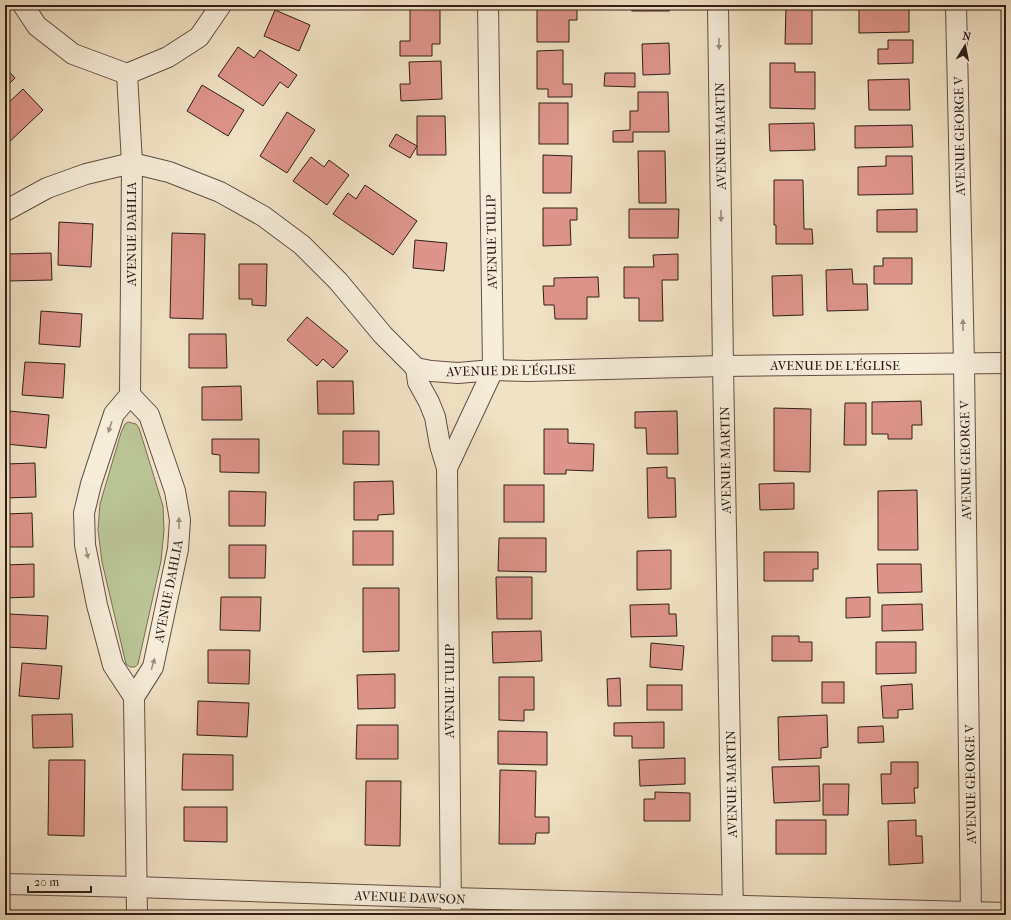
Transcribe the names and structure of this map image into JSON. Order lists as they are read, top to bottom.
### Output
{
  "streets": {
    "street": [
      "AVENUE MARTIN",
      "AVENUE GEORGE V",
      "AVENUE DAHLIA",
      "AVENUE TULIP",
      "AVENUE DE L'ÉGLISE",
      "AVENUE DAWSON"
    ]
  },
  "crossings": [
    ["AVENUE MARTIN", "AVENUE DE L'ÉGLISE"],
    ["AVENUE MARTIN", "AVENUE DAWSON"],
    ["AVENUE GEORGE V", "AVENUE DE L'ÉGLISE"],
    ["AVENUE GEORGE V", "AVENUE DAWSON"],
    ["AVENUE TULIP", "AVENUE DE L'ÉGLISE"],
    ["AVENUE TULIP", "AVENUE DAWSON"]
  ],
  "one_way": ["AVENUE MARTIN", "AVENUE GEORGE V"],
  "scale_bar": "20 m",
  "north": "top"
}
